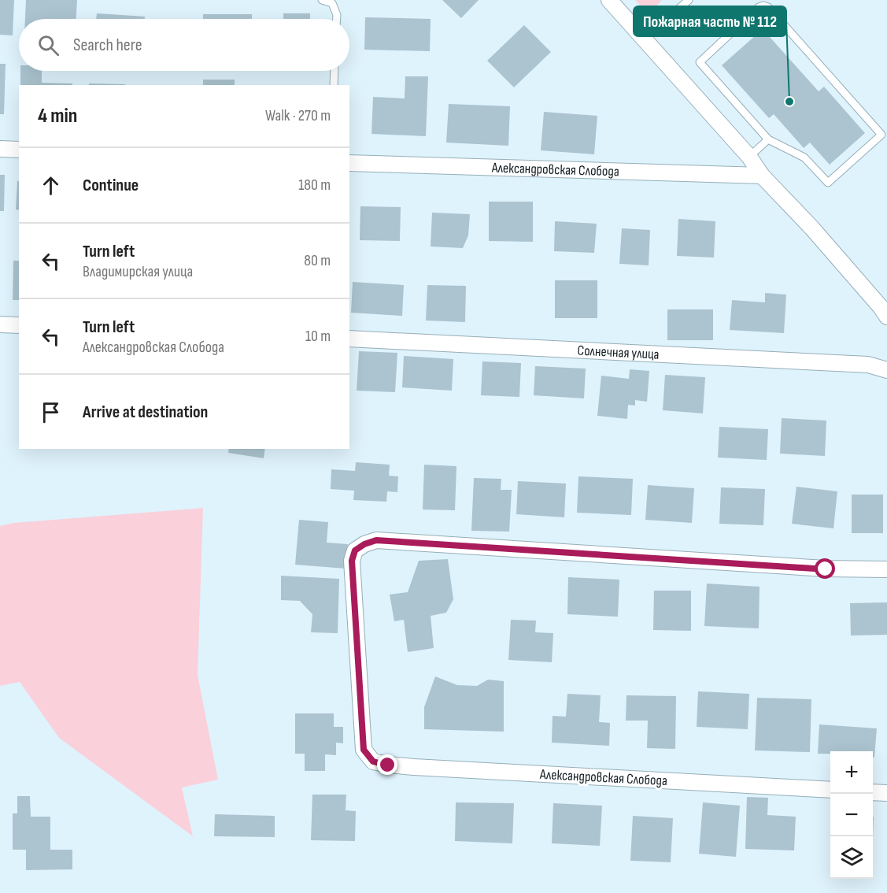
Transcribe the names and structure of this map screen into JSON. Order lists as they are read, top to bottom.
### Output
{
  "streets": {
    "street": ["Александровская Слобода", "Солнечная улица"]
  },
  "places": ["Пожарная часть № 112"],
  "page": {
    "search": "Search here",
    "heading": ["4 min", "Walk · 270 m"],
    "list": [
      ["Continue", "180 m"],
      ["Turn left", "Владимирская улица", "80 m"],
      ["Turn left", "Александровская Слобода", "10 m"],
      "Arrive at destination"
    ],
    "map_buttons": ["+", "−"]
  }
}
